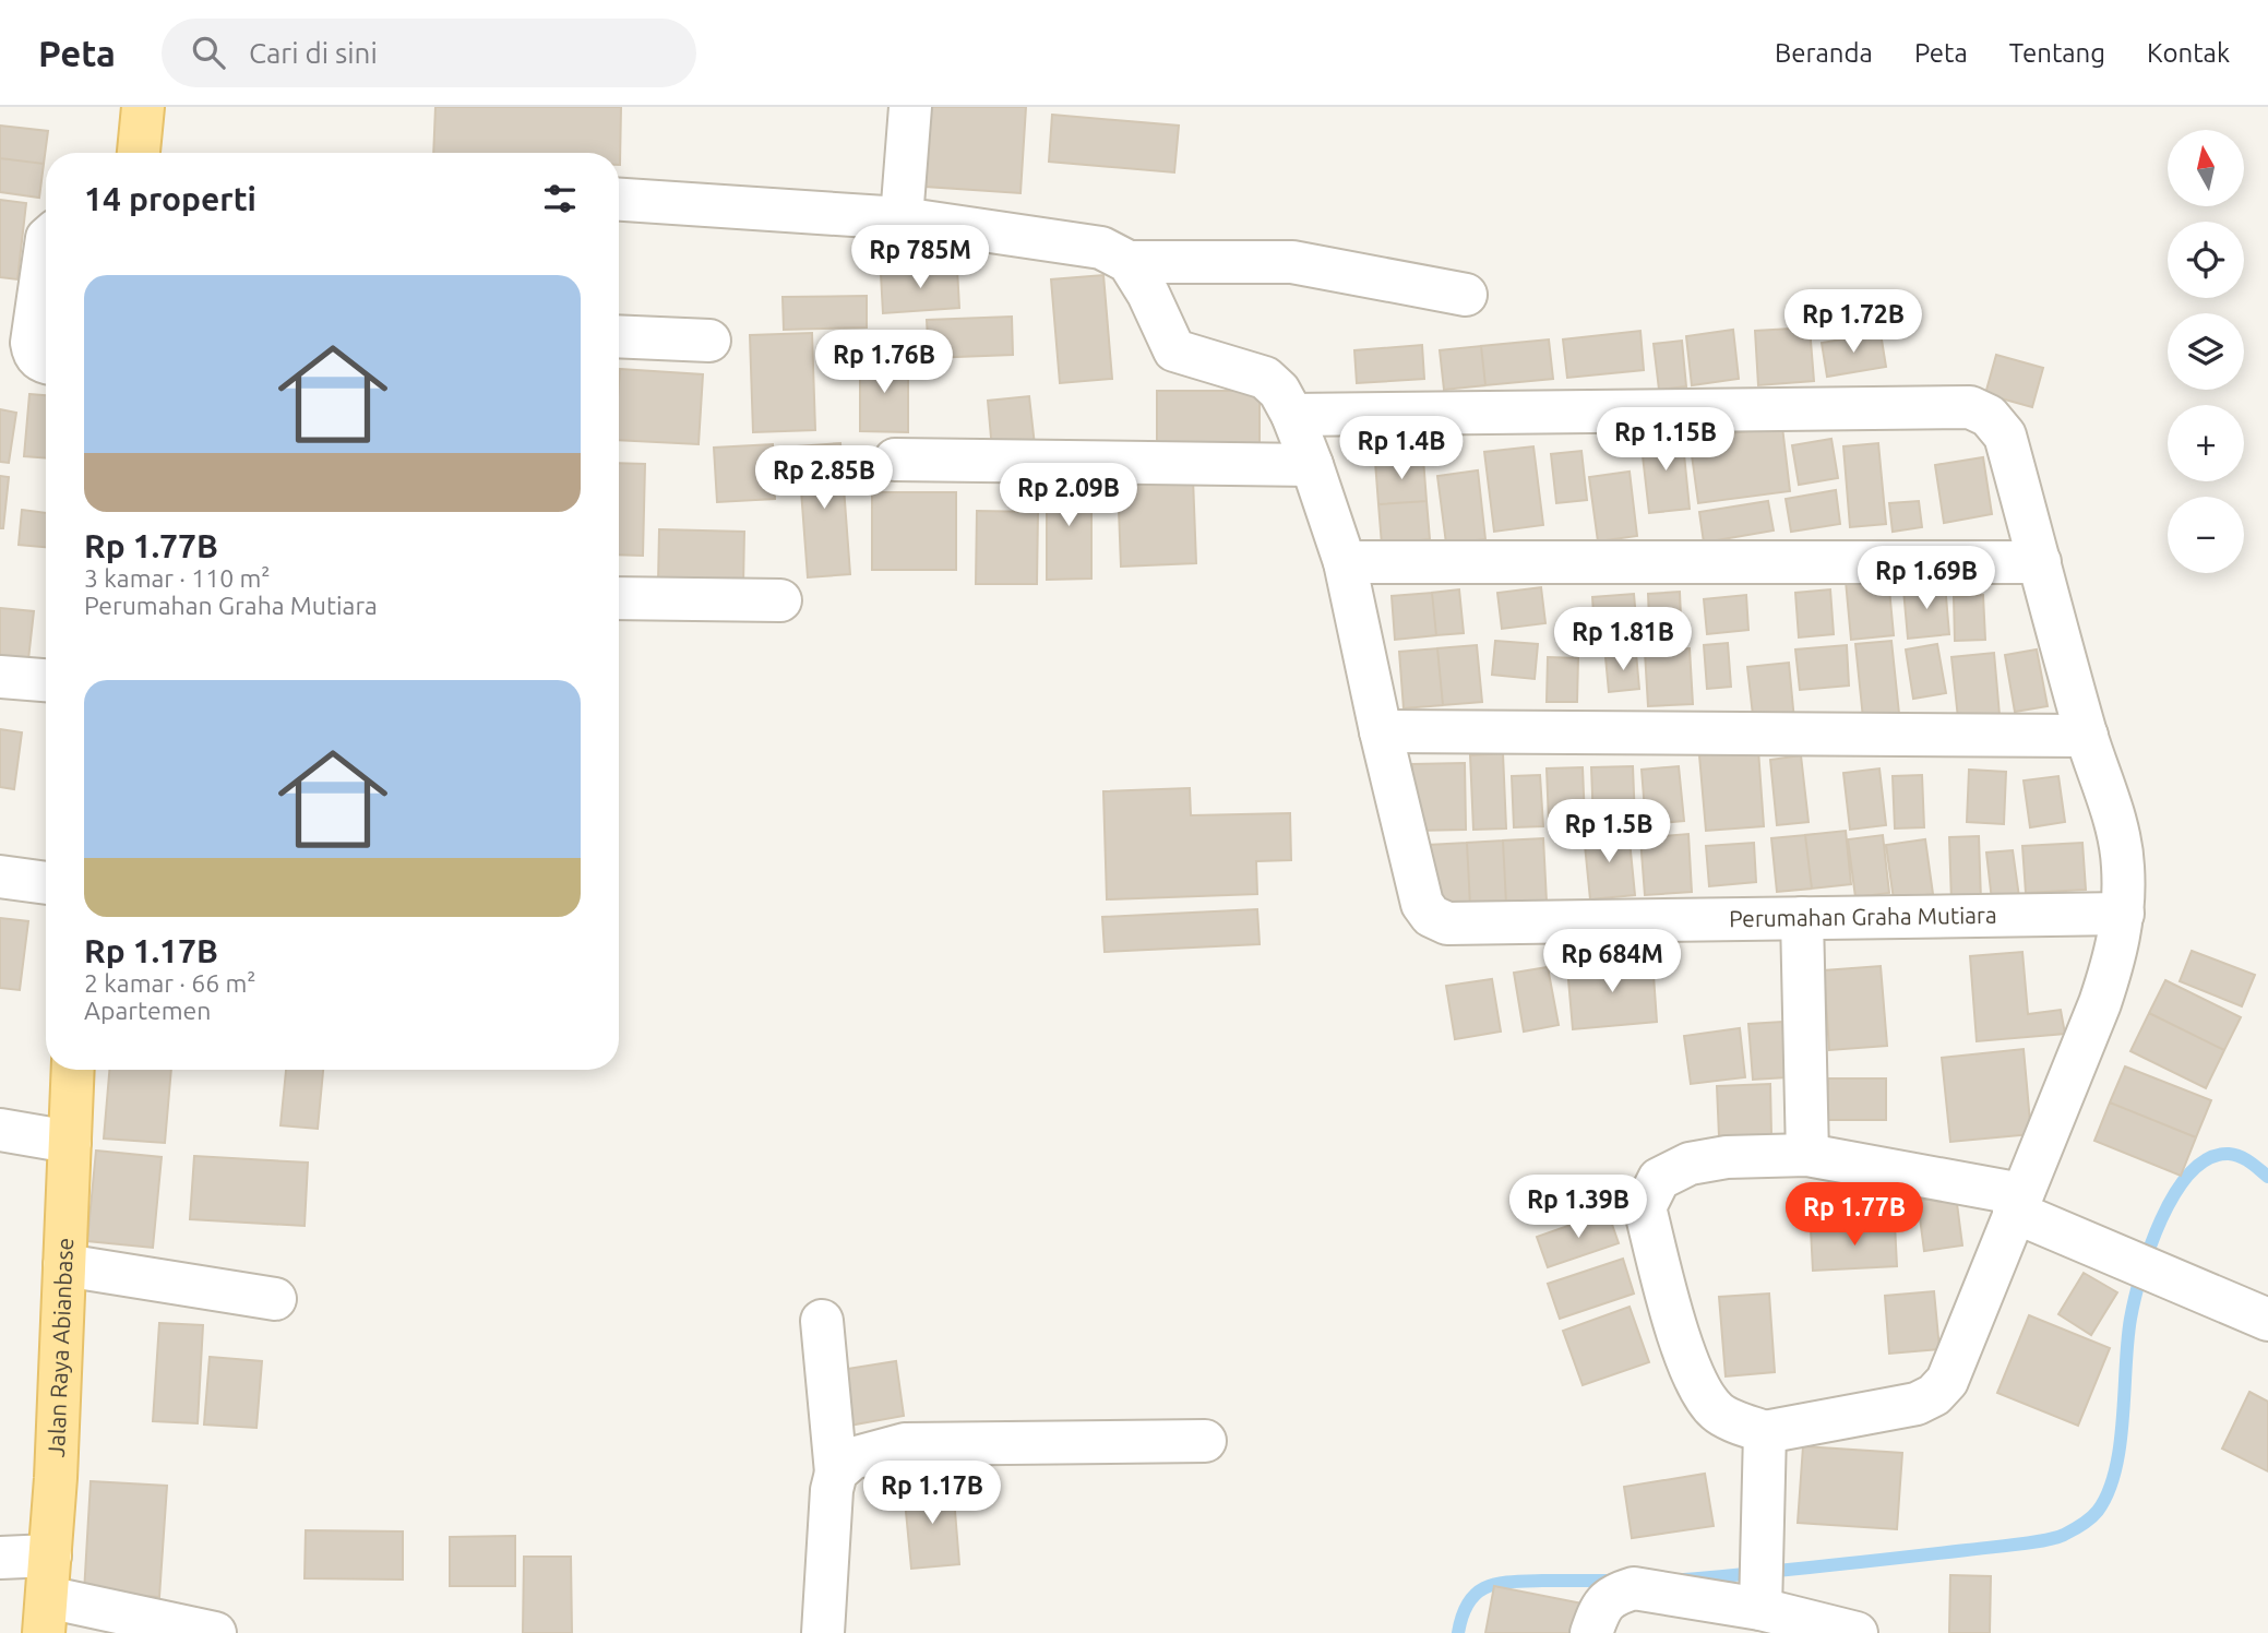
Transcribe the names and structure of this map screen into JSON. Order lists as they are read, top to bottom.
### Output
{
  "streets": {
    "main road": ["Jalan Raya Abianbase"],
    "street": ["Perumahan Graha Mutiara"]
  },
  "north": "top",
  "page": {
    "header": "Peta",
    "search": "Cari di sini",
    "nav": [
      "Beranda",
      "Peta",
      "Tentang",
      "Kontak"
    ],
    "map_buttons": ["+", "−"],
    "heading": "14 properti",
    "price": [
      "Rp 785M",
      "Rp 1.72B",
      "Rp 1.76B",
      "Rp 1.15B",
      "Rp 1.4B",
      "Rp 2.85B",
      "Rp 2.09B",
      "Rp 1.69B",
      "Rp 1.81B",
      "Rp 1.5B",
      "Rp 684M",
      "Rp 1.39B",
      "Rp 1.77B",
      "Rp 1.17B"
    ],
    "list": [
      {
        "name": "Rp 1.77B",
        "note": "3 kamar · 110 m² · Perumahan Graha Mutiara"
      },
      {
        "name": "Rp 1.17B",
        "note": "2 kamar · 66 m² · Apartemen"
      }
    ]
  }
}
